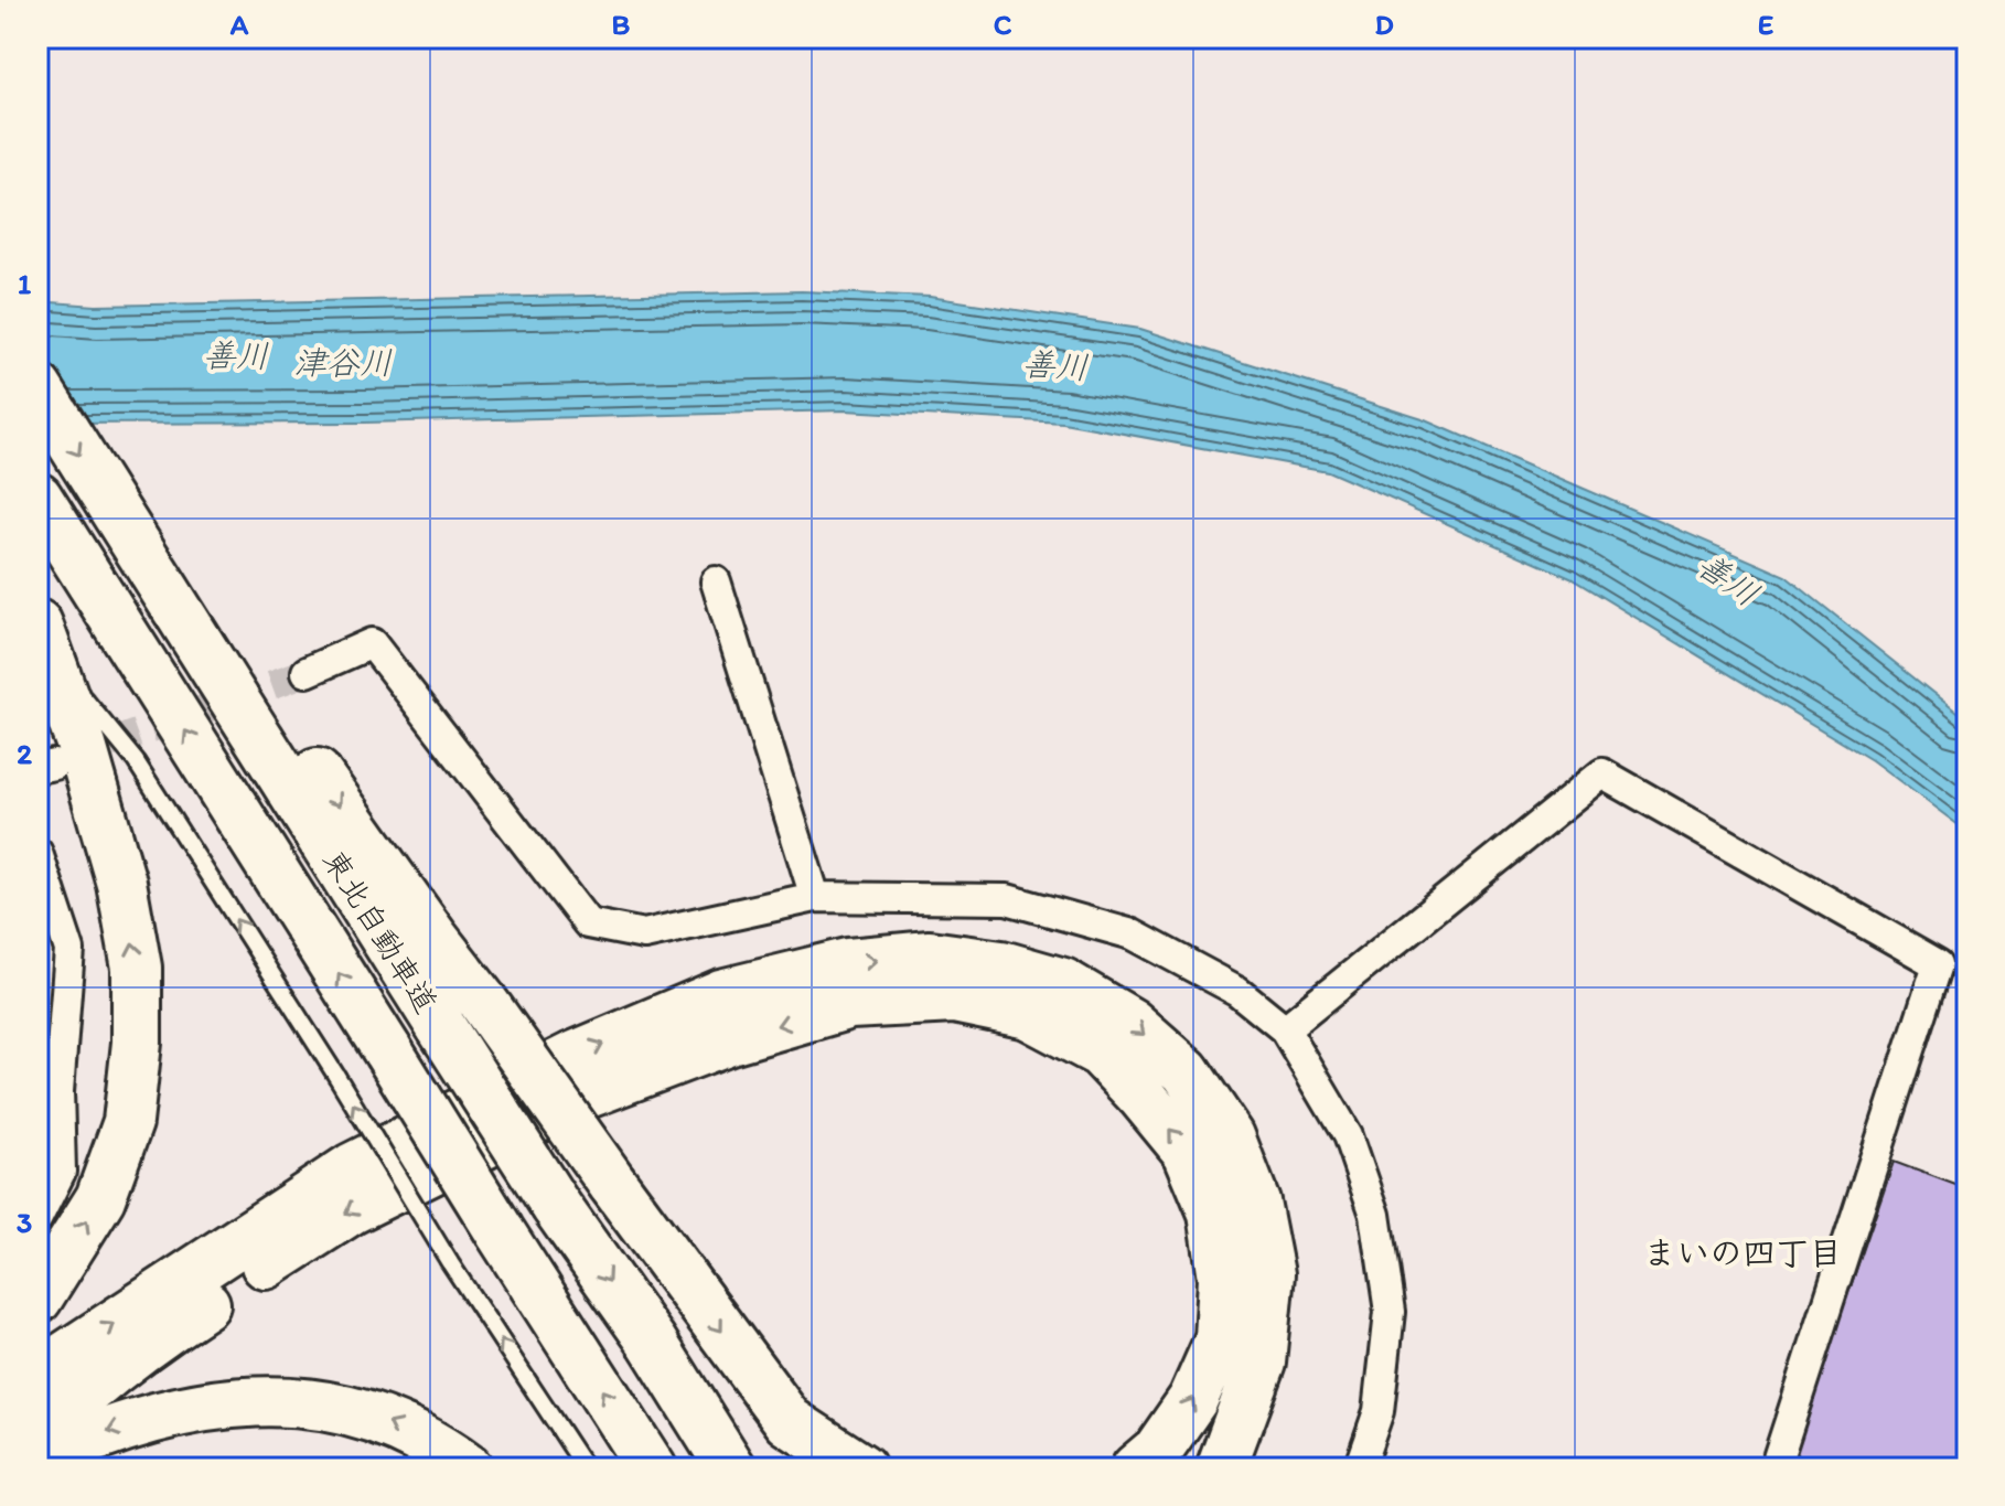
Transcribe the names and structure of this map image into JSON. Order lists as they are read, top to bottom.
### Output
{
  "streets": {
    "highway": ["東北自動車道"]
  },
  "districts": ["まいの四丁目"],
  "water": ["善川", "津谷川"],
  "grid": {
    "columns": [
      "A",
      "B",
      "C",
      "D",
      "E"
    ],
    "rows": ["1", "2", "3"]
  }
}
